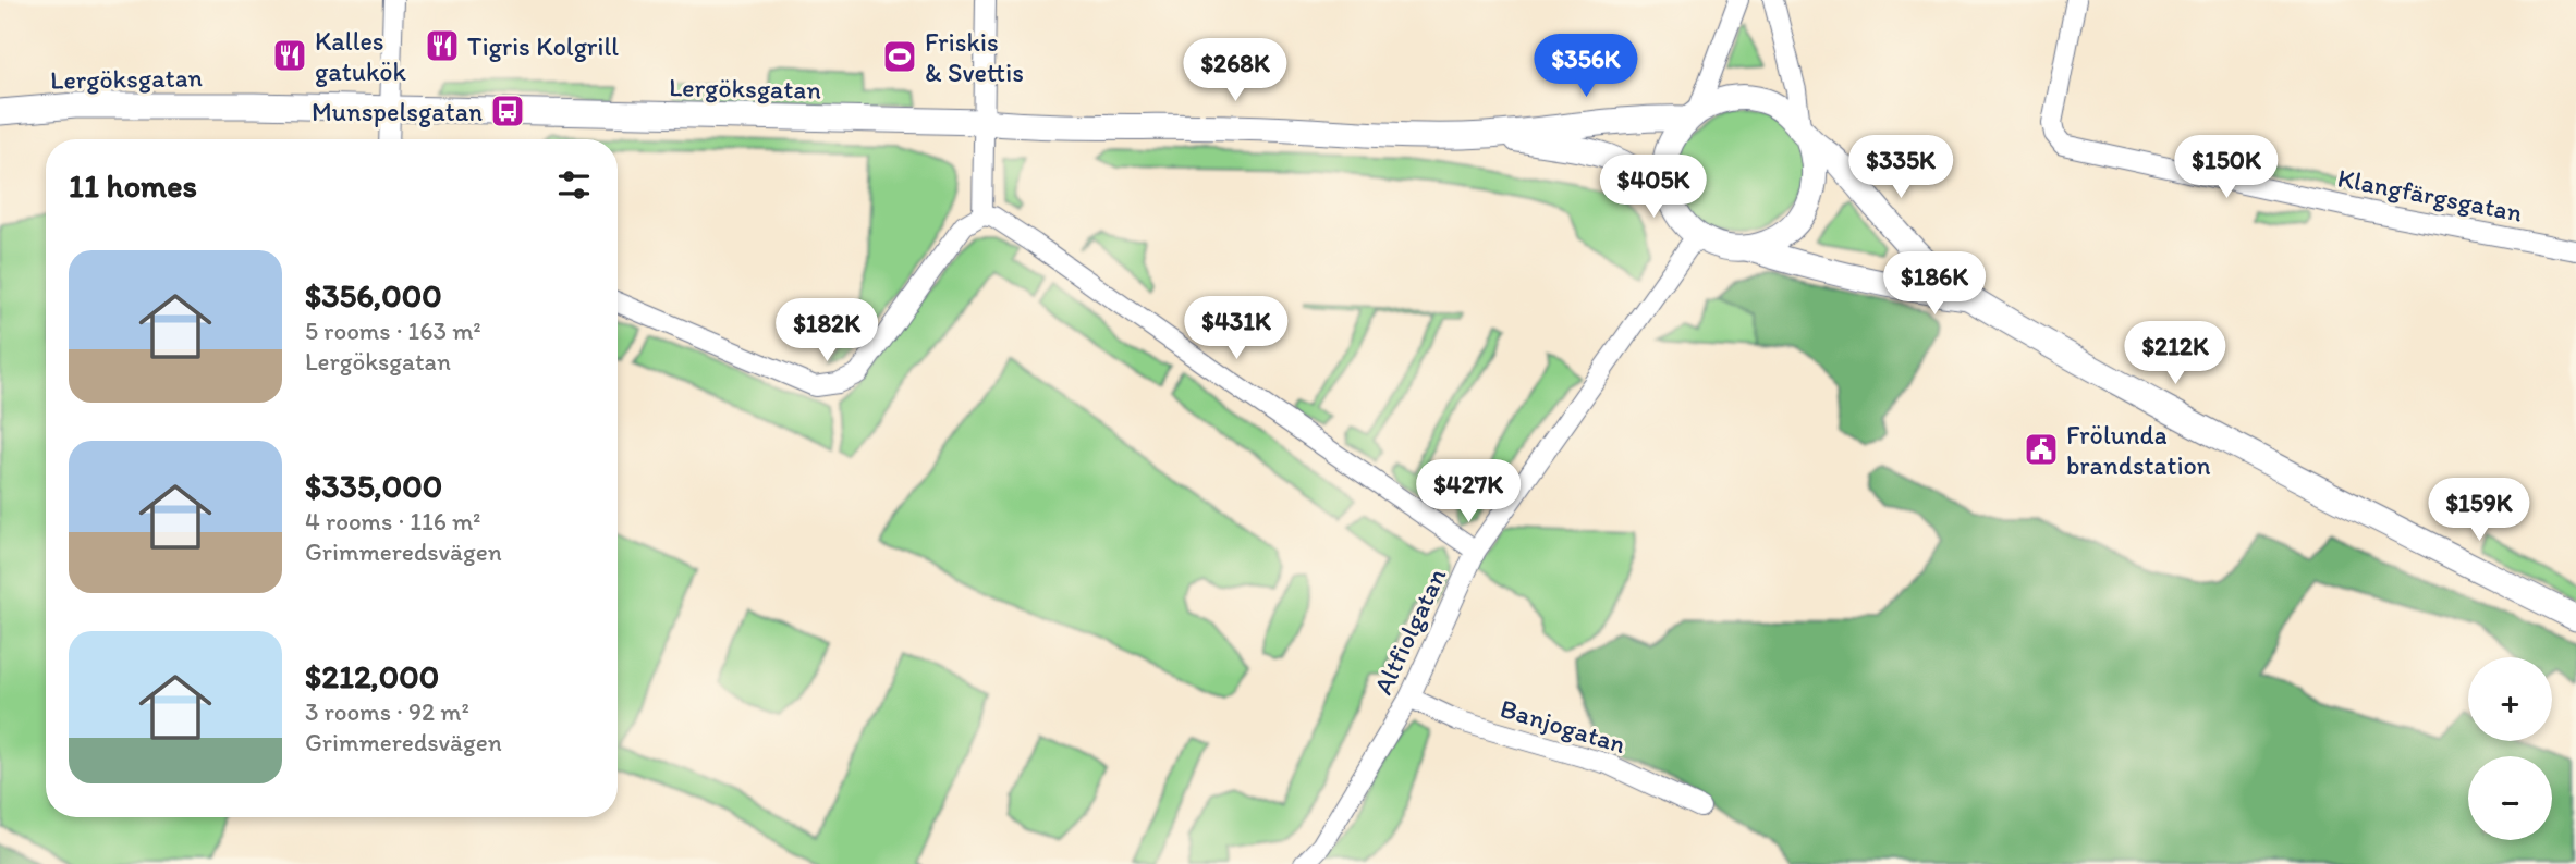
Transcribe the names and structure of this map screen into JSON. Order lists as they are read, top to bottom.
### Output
{
  "streets": {
    "street": [
      "Lergöksgatan",
      "Klangfärgsgatan",
      "Altfiolgatan",
      "Banjogatan"
    ]
  },
  "crossings": [
    ["Lergöksgatan", "Altfiolgatan"],
    ["Altfiolgatan", "Banjogatan"]
  ],
  "places": {
    "restaurant": ["Tigris Kolgrill", "Kalles gatukök"],
    "sports": ["Friskis & Svettis"],
    "bus stop": ["Munspelsgatan"],
    "public building": ["Frölunda brandstation"]
  },
  "page": {
    "price": [
      "$356K",
      "$268K",
      "$335K",
      "$150K",
      "$405K",
      "$186K",
      "$431K",
      "$182K",
      "$212K",
      "$427K",
      "$159K"
    ],
    "heading": "11 homes",
    "list": [
      {
        "name": "$356,000",
        "note": "5 rooms · 163 m² · Lergöksgatan"
      },
      {
        "name": "$335,000",
        "note": "4 rooms · 116 m² · Grimmeredsvägen"
      },
      {
        "name": "$212,000",
        "note": "3 rooms · 92 m² · Grimmeredsvägen"
      }
    ],
    "map_buttons": ["+", "−"]
  }
}
